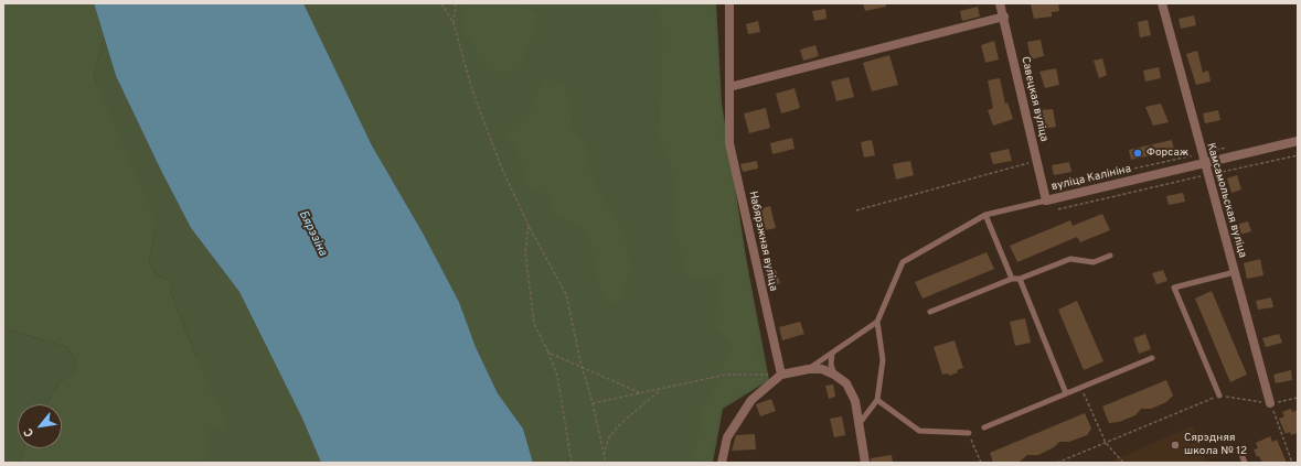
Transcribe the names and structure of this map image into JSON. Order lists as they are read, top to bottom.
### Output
{
  "streets": {
    "street": [
      "Савецкая вуліца",
      "вуліца Калініна",
      "Камсамольская вуліца",
      "Набярэжная вуліца"
    ]
  },
  "crossings": [
    ["Савецкая вуліца", "вуліца Калініна"],
    ["вуліца Калініна", "Камсамольская вуліца"]
  ],
  "water": ["Бярэзіна"],
  "places": ["Форсаж", "Сярэдняя школа № 12"],
  "north": "bottom left"
}
